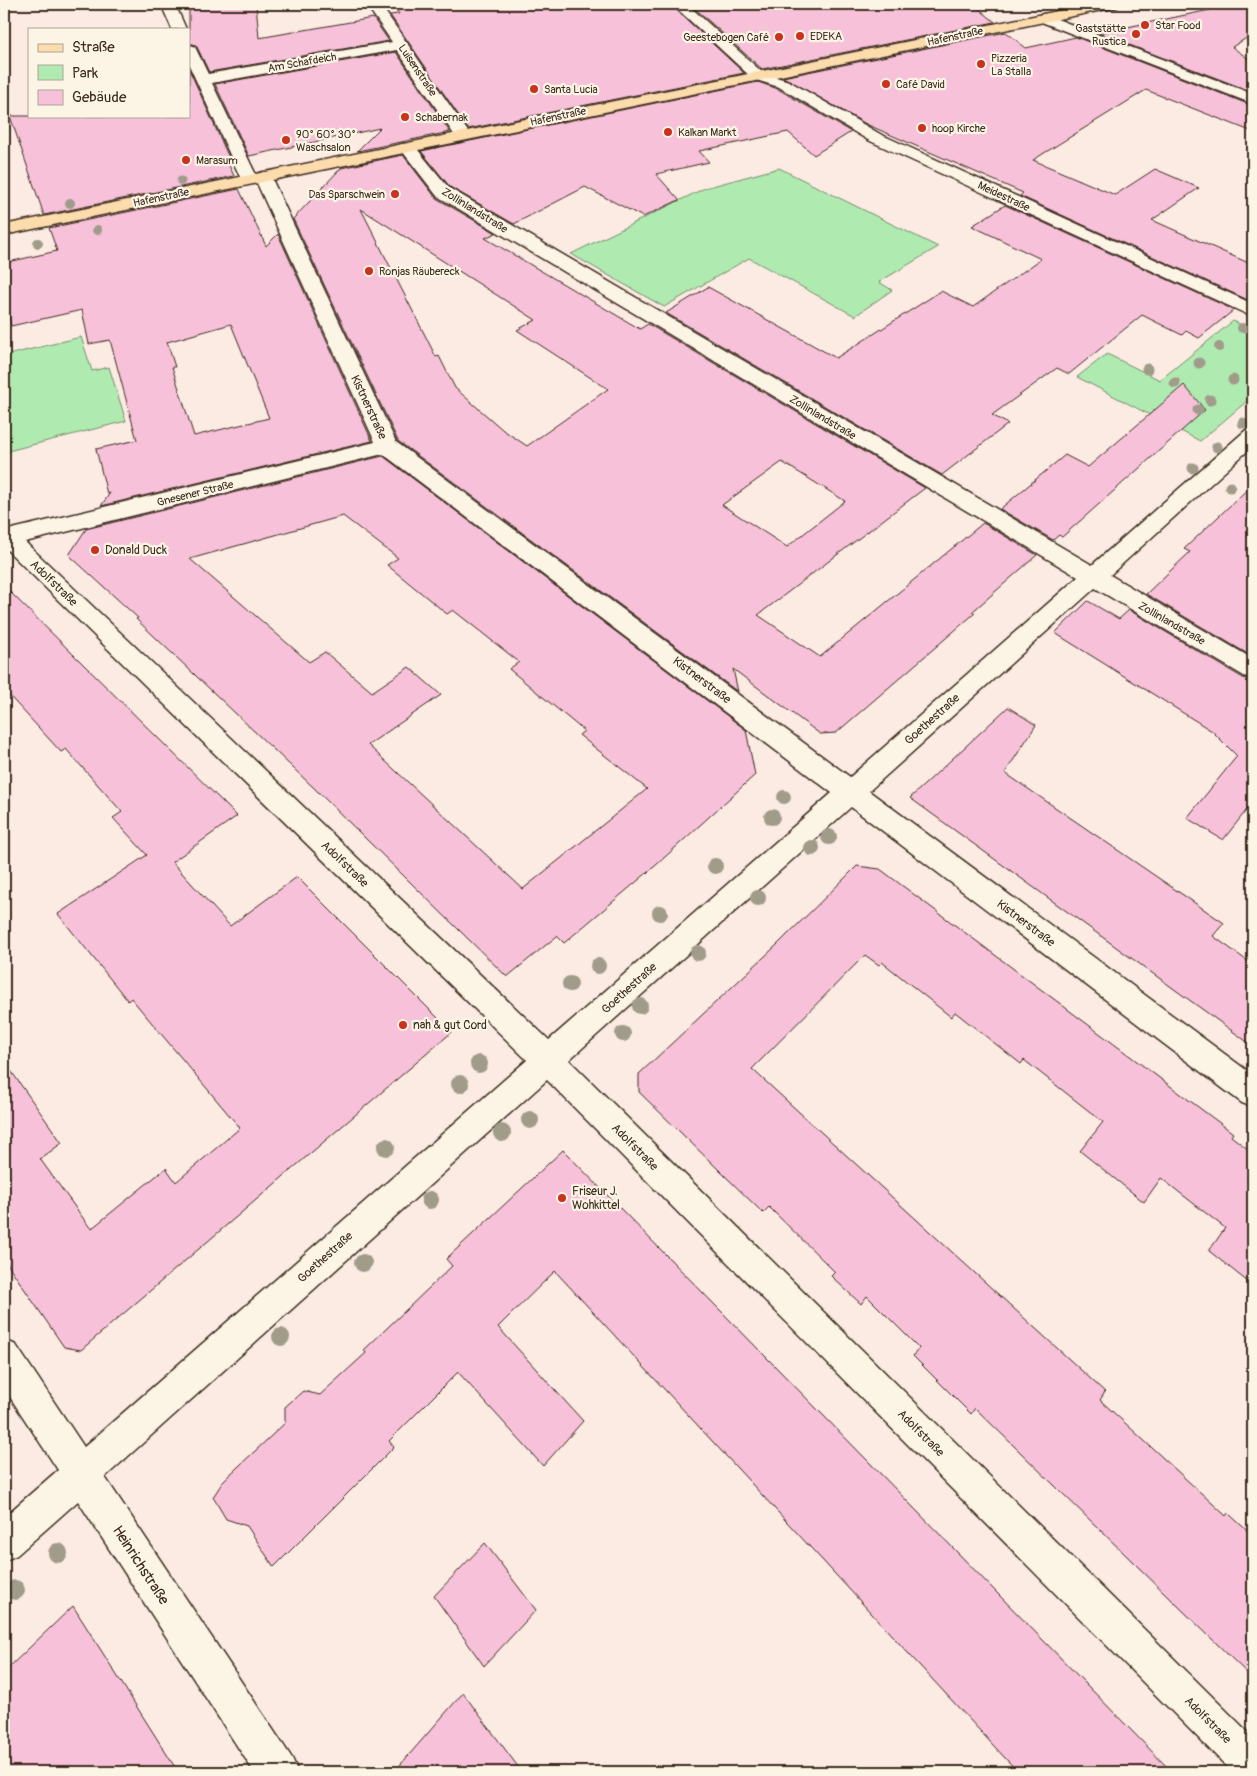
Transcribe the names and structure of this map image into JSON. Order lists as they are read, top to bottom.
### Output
{
  "streets": {
    "main road": ["Hafenstraße"],
    "street": [
      "Am Schafdeich",
      "Luisenstraße",
      "Meidestraße",
      "Zollinlandstraße",
      "Kistnerstraße",
      "Gnesener Straße",
      "Adolfstraße",
      "Goethestraße",
      "Heinrichstraße"
    ]
  },
  "crossings": [
    ["Hafenstraße", "Luisenstraße"],
    ["Hafenstraße", "Meidestraße"],
    ["Hafenstraße", "Zollinlandstraße"],
    ["Hafenstraße", "Kistnerstraße"],
    ["Am Schafdeich", "Luisenstraße"],
    ["Am Schafdeich", "Kistnerstraße"],
    ["Zollinlandstraße", "Goethestraße"],
    ["Kistnerstraße", "Gnesener Straße"],
    ["Kistnerstraße", "Goethestraße"],
    ["Gnesener Straße", "Adolfstraße"],
    ["Adolfstraße", "Goethestraße"],
    ["Goethestraße", "Heinrichstraße"]
  ],
  "places": [
    "Star Food",
    "Gaststätte Rustica",
    "EDEKA",
    "Geestebogen Café",
    "Pizzeria La Stalla",
    "Café David",
    "Santa Lucia",
    "Schabernak",
    "hoop Kirche",
    "Kalkan Markt",
    "90° 60° 30° Waschsalon",
    "Marasum",
    "Das Sparschwein",
    "Ronjas Räubereck",
    "Donald Duck",
    "nah & gut Cord",
    "Friseur J. Wohkittel"
  ],
  "legend": ["Straße", "Park", "Gebäude"]
}
